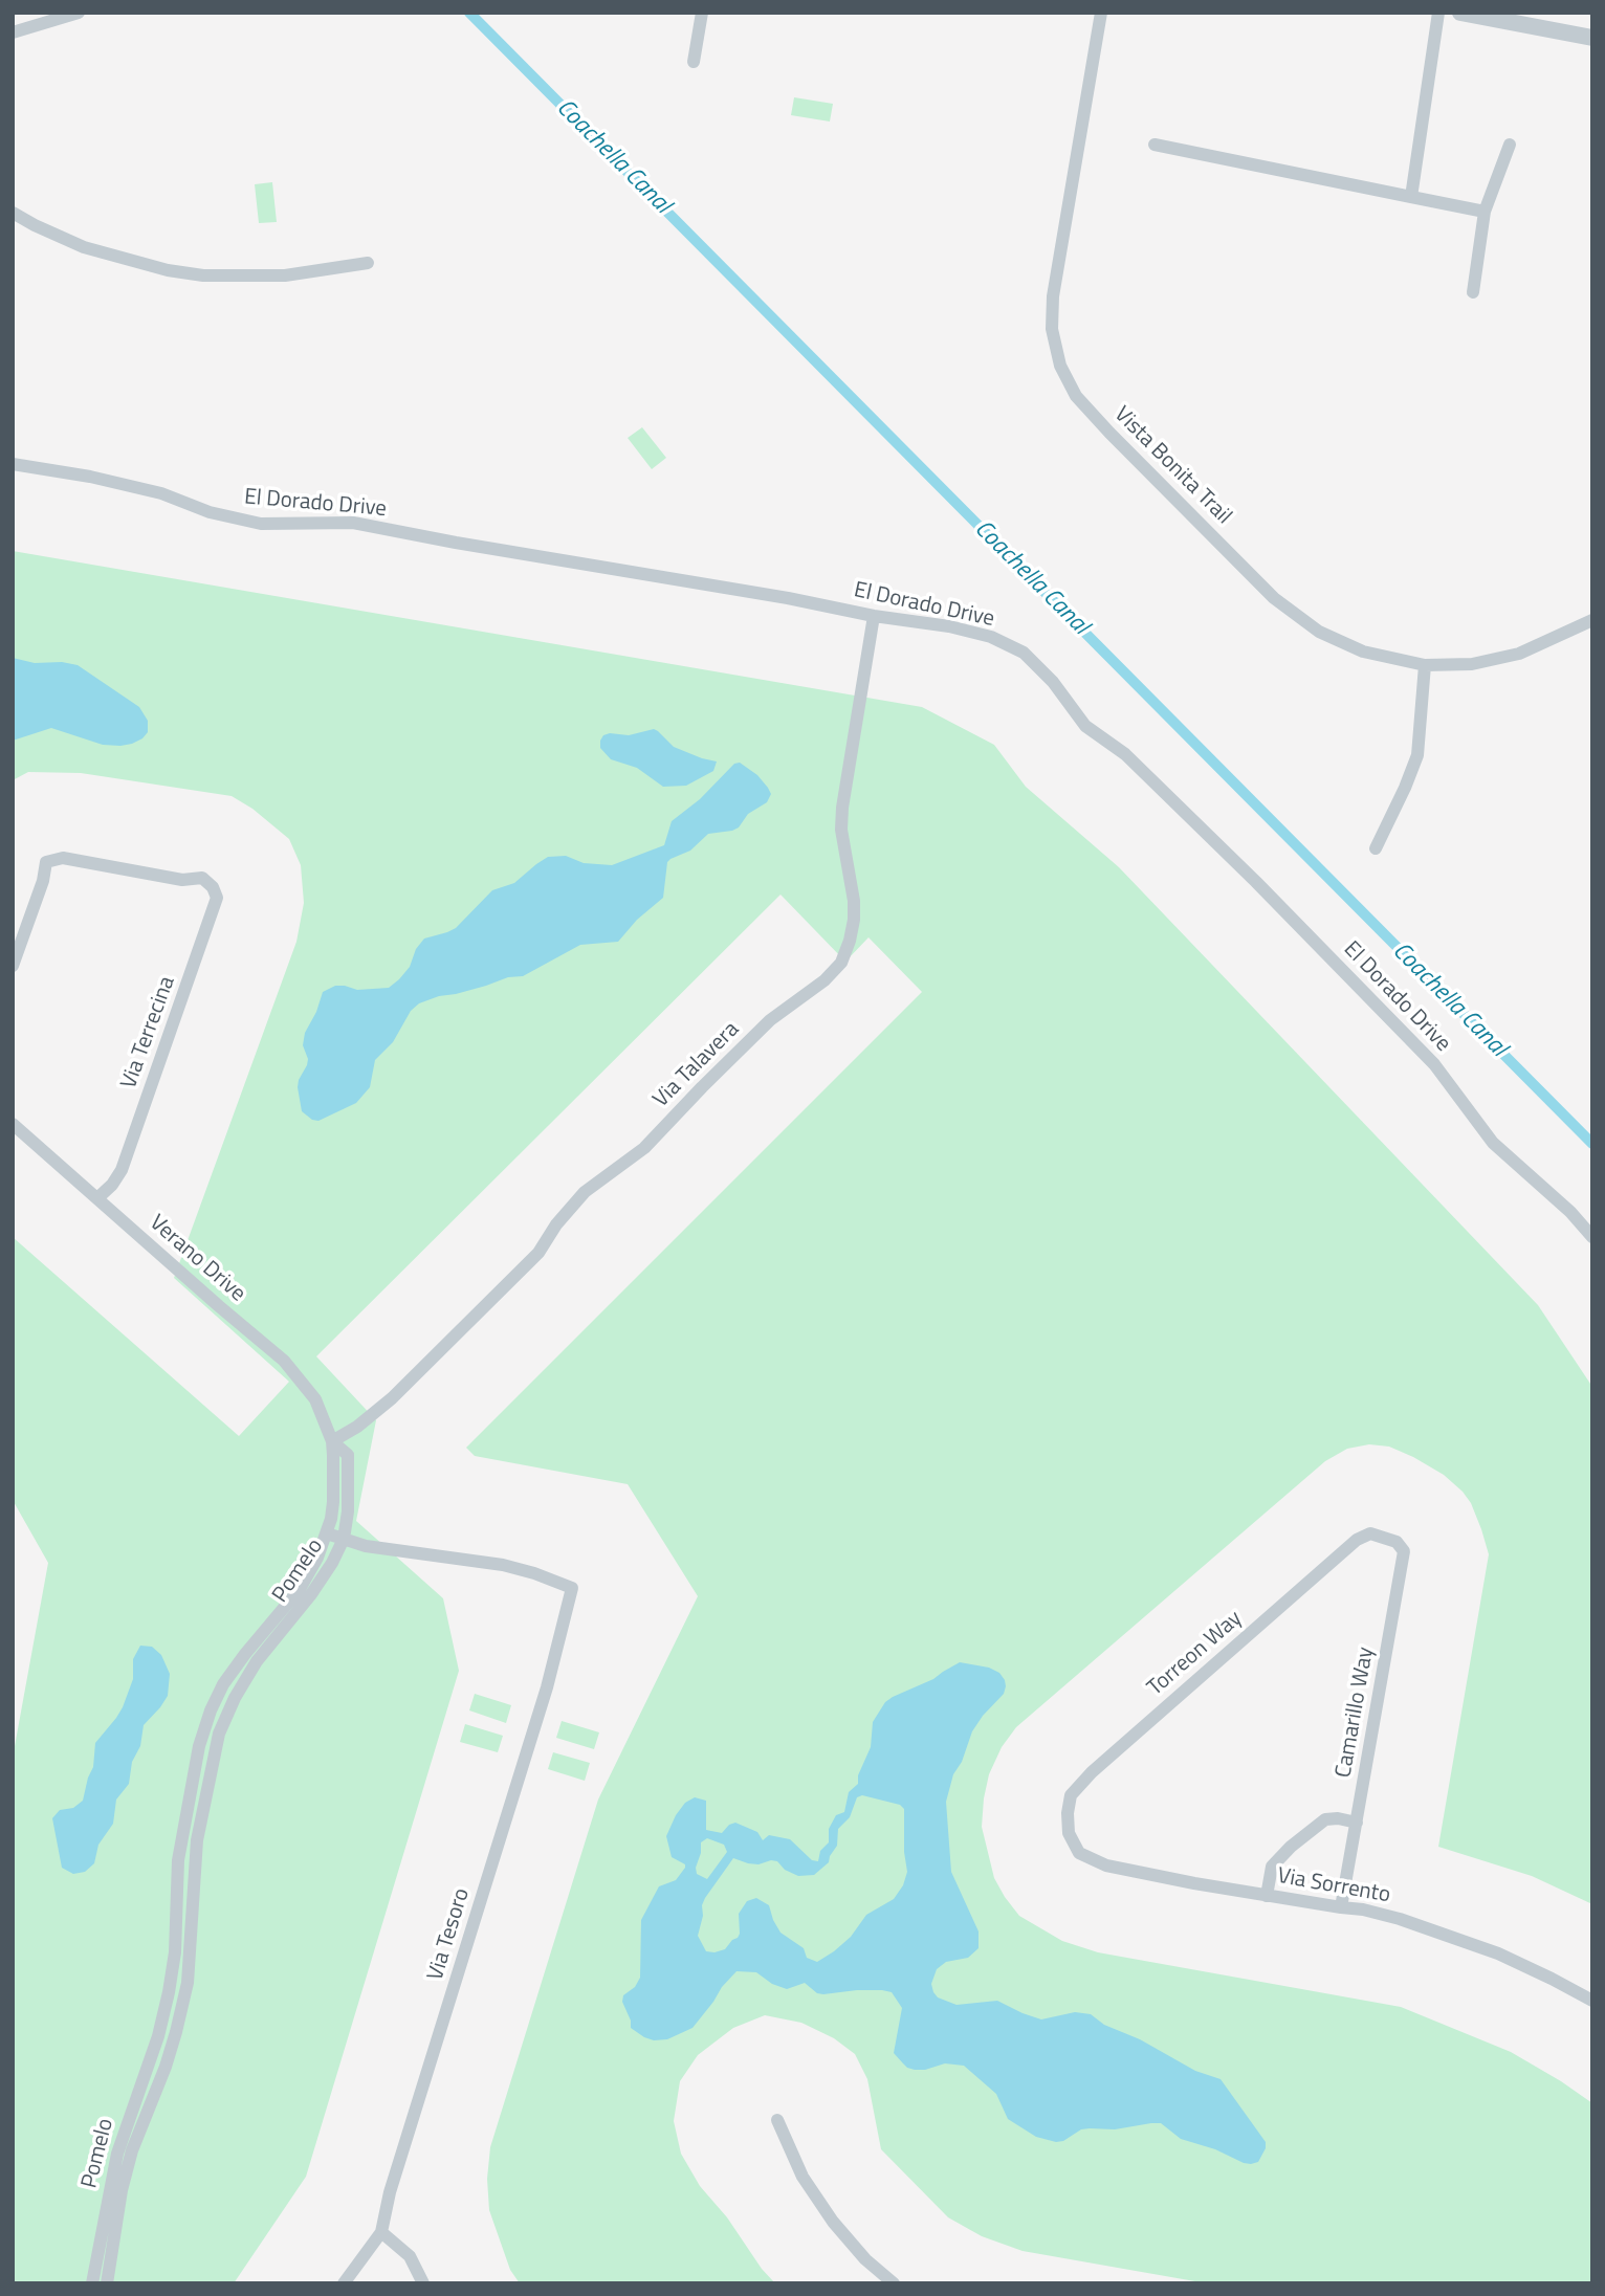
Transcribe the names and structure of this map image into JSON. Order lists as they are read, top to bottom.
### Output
{
  "streets": {
    "street": [
      "Vista Bonita Trail",
      "El Dorado Drive",
      "Via Terrecina",
      "Via Talavera",
      "Verano Drive",
      "Pomelo",
      "Torreon Way",
      "Camarillo Way",
      "Via Sorrento",
      "Via Tesoro"
    ]
  },
  "crossings": [
    ["El Dorado Drive", "Via Talavera"],
    ["Via Terrecina", "Verano Drive"],
    ["Via Talavera", "Verano Drive"],
    ["Via Talavera", "Pomelo"],
    ["Verano Drive", "Pomelo"],
    ["Pomelo", "Via Tesoro"],
    ["Torreon Way", "Camarillo Way"],
    ["Torreon Way", "Via Sorrento"],
    ["Camarillo Way", "Via Sorrento"]
  ],
  "water": ["Coachella Canal"]
}
